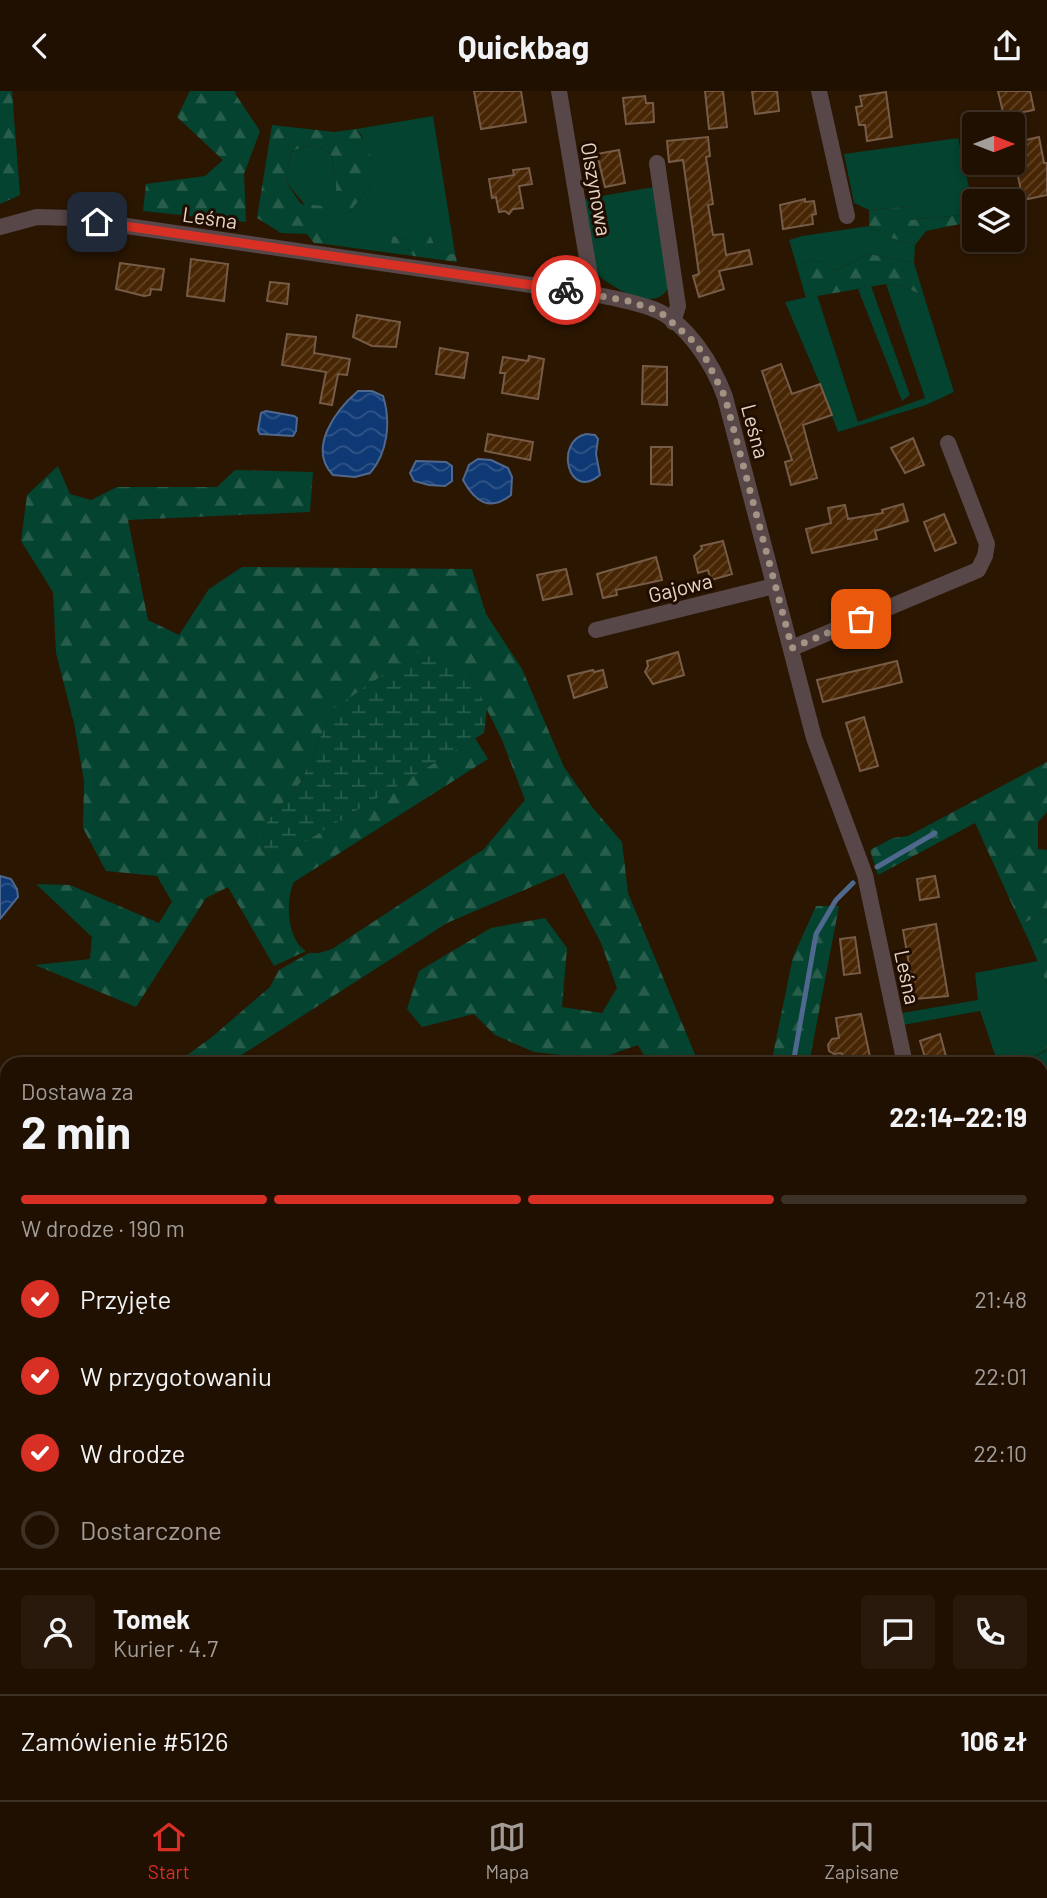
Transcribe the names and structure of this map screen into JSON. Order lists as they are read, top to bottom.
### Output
{
  "streets": {
    "street": ["Olszynowa", "Leśna", "Gajowa"]
  },
  "crossings": [
    ["Olszynowa", "Leśna"],
    ["Leśna", "Gajowa"]
  ],
  "north": "right",
  "page": {
    "header": "Quickbag",
    "heading": ["2 min", "Dostawa za", "22:14–22:19"],
    "panel": [
      "Tomek",
      "Kurier · 4.7",
      "Zamówienie #5126",
      "106 zł"
    ],
    "bar": "W drodze · 190 m",
    "list": [
      ["Przyjęte", "21:48"],
      ["W przygotowaniu", "22:01"],
      ["W drodze", "22:10"],
      "Dostarczone"
    ],
    "tabs": ["Start", "Mapa", "Zapisane"]
  }
}
